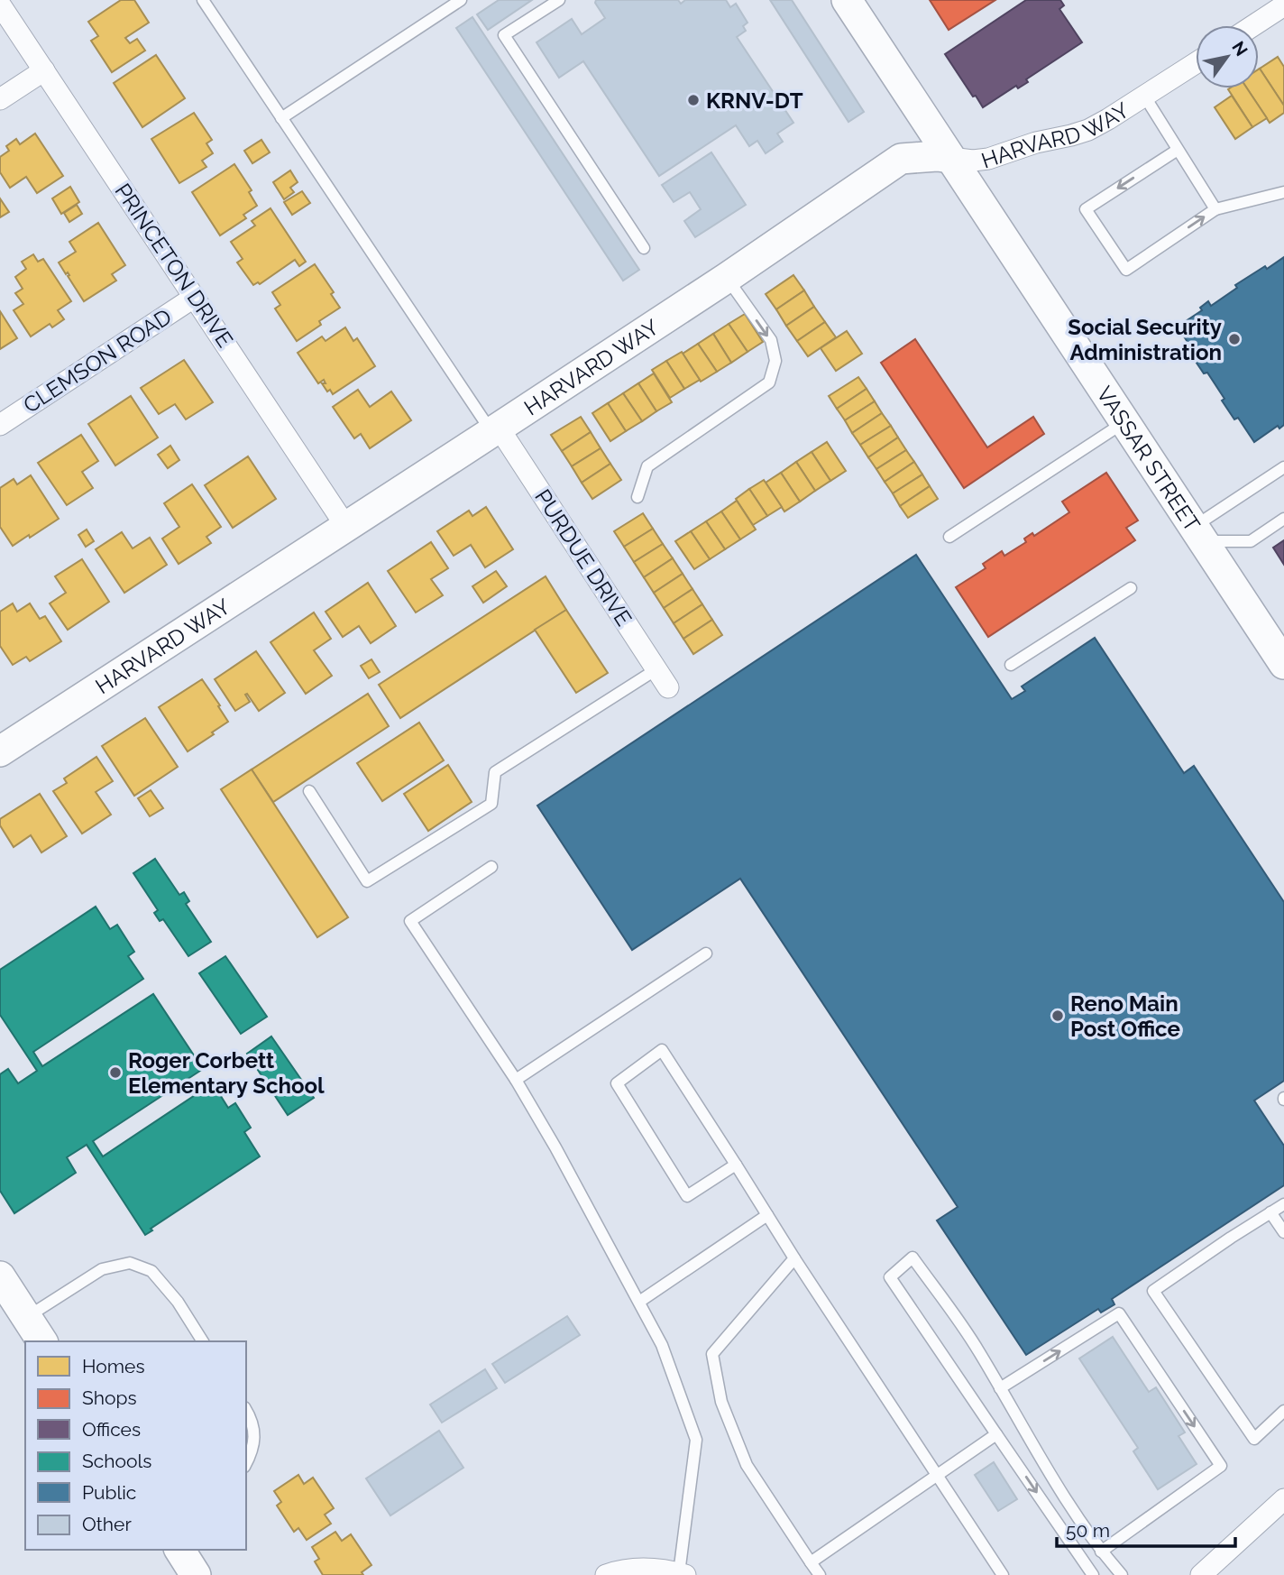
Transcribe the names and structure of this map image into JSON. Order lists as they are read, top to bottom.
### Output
{
  "streets": {
    "street": [
      "HARVARD WAY",
      "PRINCETON DRIVE",
      "CLEMSON ROAD",
      "VASSAR STREET",
      "PURDUE DRIVE"
    ]
  },
  "crossings": [
    ["HARVARD WAY", "PRINCETON DRIVE"],
    ["HARVARD WAY", "VASSAR STREET"],
    ["HARVARD WAY", "PURDUE DRIVE"],
    ["PRINCETON DRIVE", "CLEMSON ROAD"]
  ],
  "places": [
    "KRNV-DT",
    "Social Security Administration",
    "Reno Main Post Office",
    "Roger Corbett Elementary School"
  ],
  "legend": [
    "Homes",
    "Shops",
    "Offices",
    "Schools",
    "Public",
    "Other"
  ],
  "scale_bar": "50 m",
  "north": "top right"
}
